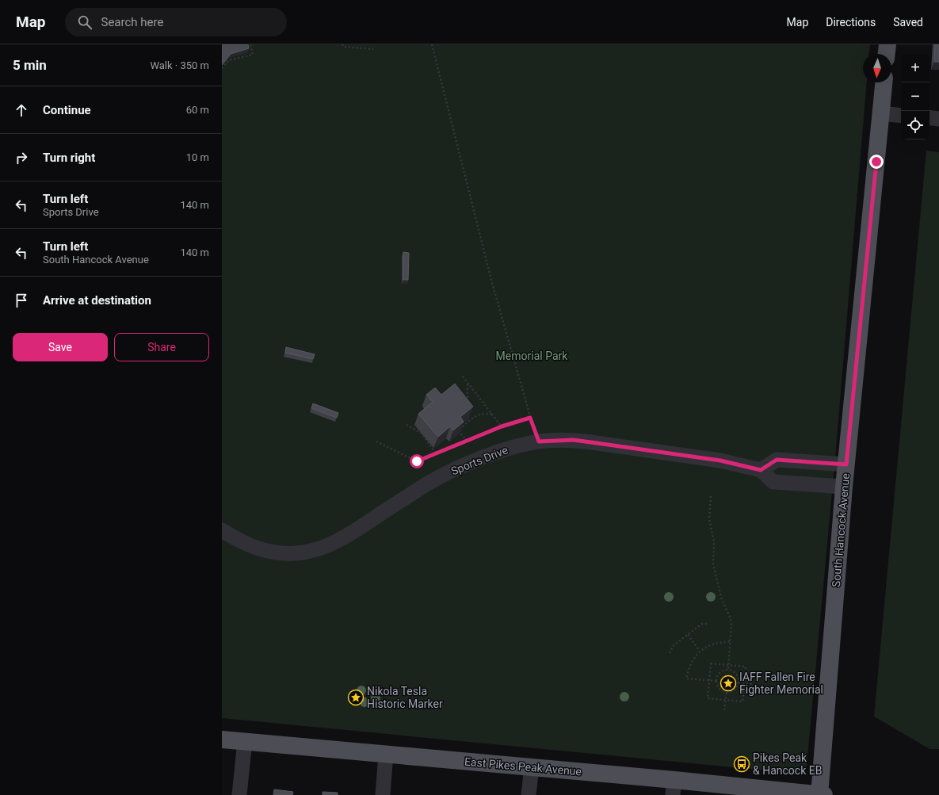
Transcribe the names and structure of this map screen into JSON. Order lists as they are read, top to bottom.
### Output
{
  "streets": {
    "main road": ["South Hancock Avenue", "East Pikes Peak Avenue"],
    "street": ["Sports Drive"]
  },
  "crossings": [
    ["Sports Drive", "South Hancock Avenue"],
    ["South Hancock Avenue", "East Pikes Peak Avenue"]
  ],
  "parks": ["Memorial Park"],
  "places": {
    "place": ["IAFF Fallen Fire Fighter Memorial", "Nikola Tesla Historic Marker"],
    "bus stop": ["Pikes Peak & Hancock EB"]
  },
  "north": "bottom",
  "page": {
    "header": "Map",
    "search": "Search here",
    "nav": ["Map", "Directions", "Saved"],
    "heading": ["5 min", "Walk · 350 m"],
    "map_buttons": ["+", "−"],
    "list": [
      ["Continue", "60 m"],
      ["Turn right", "10 m"],
      ["Turn left", "Sports Drive", "140 m"],
      ["Turn left", "South Hancock Avenue", "140 m"],
      "Arrive at destination"
    ],
    "buttons": ["Save", "Share"]
  }
}
